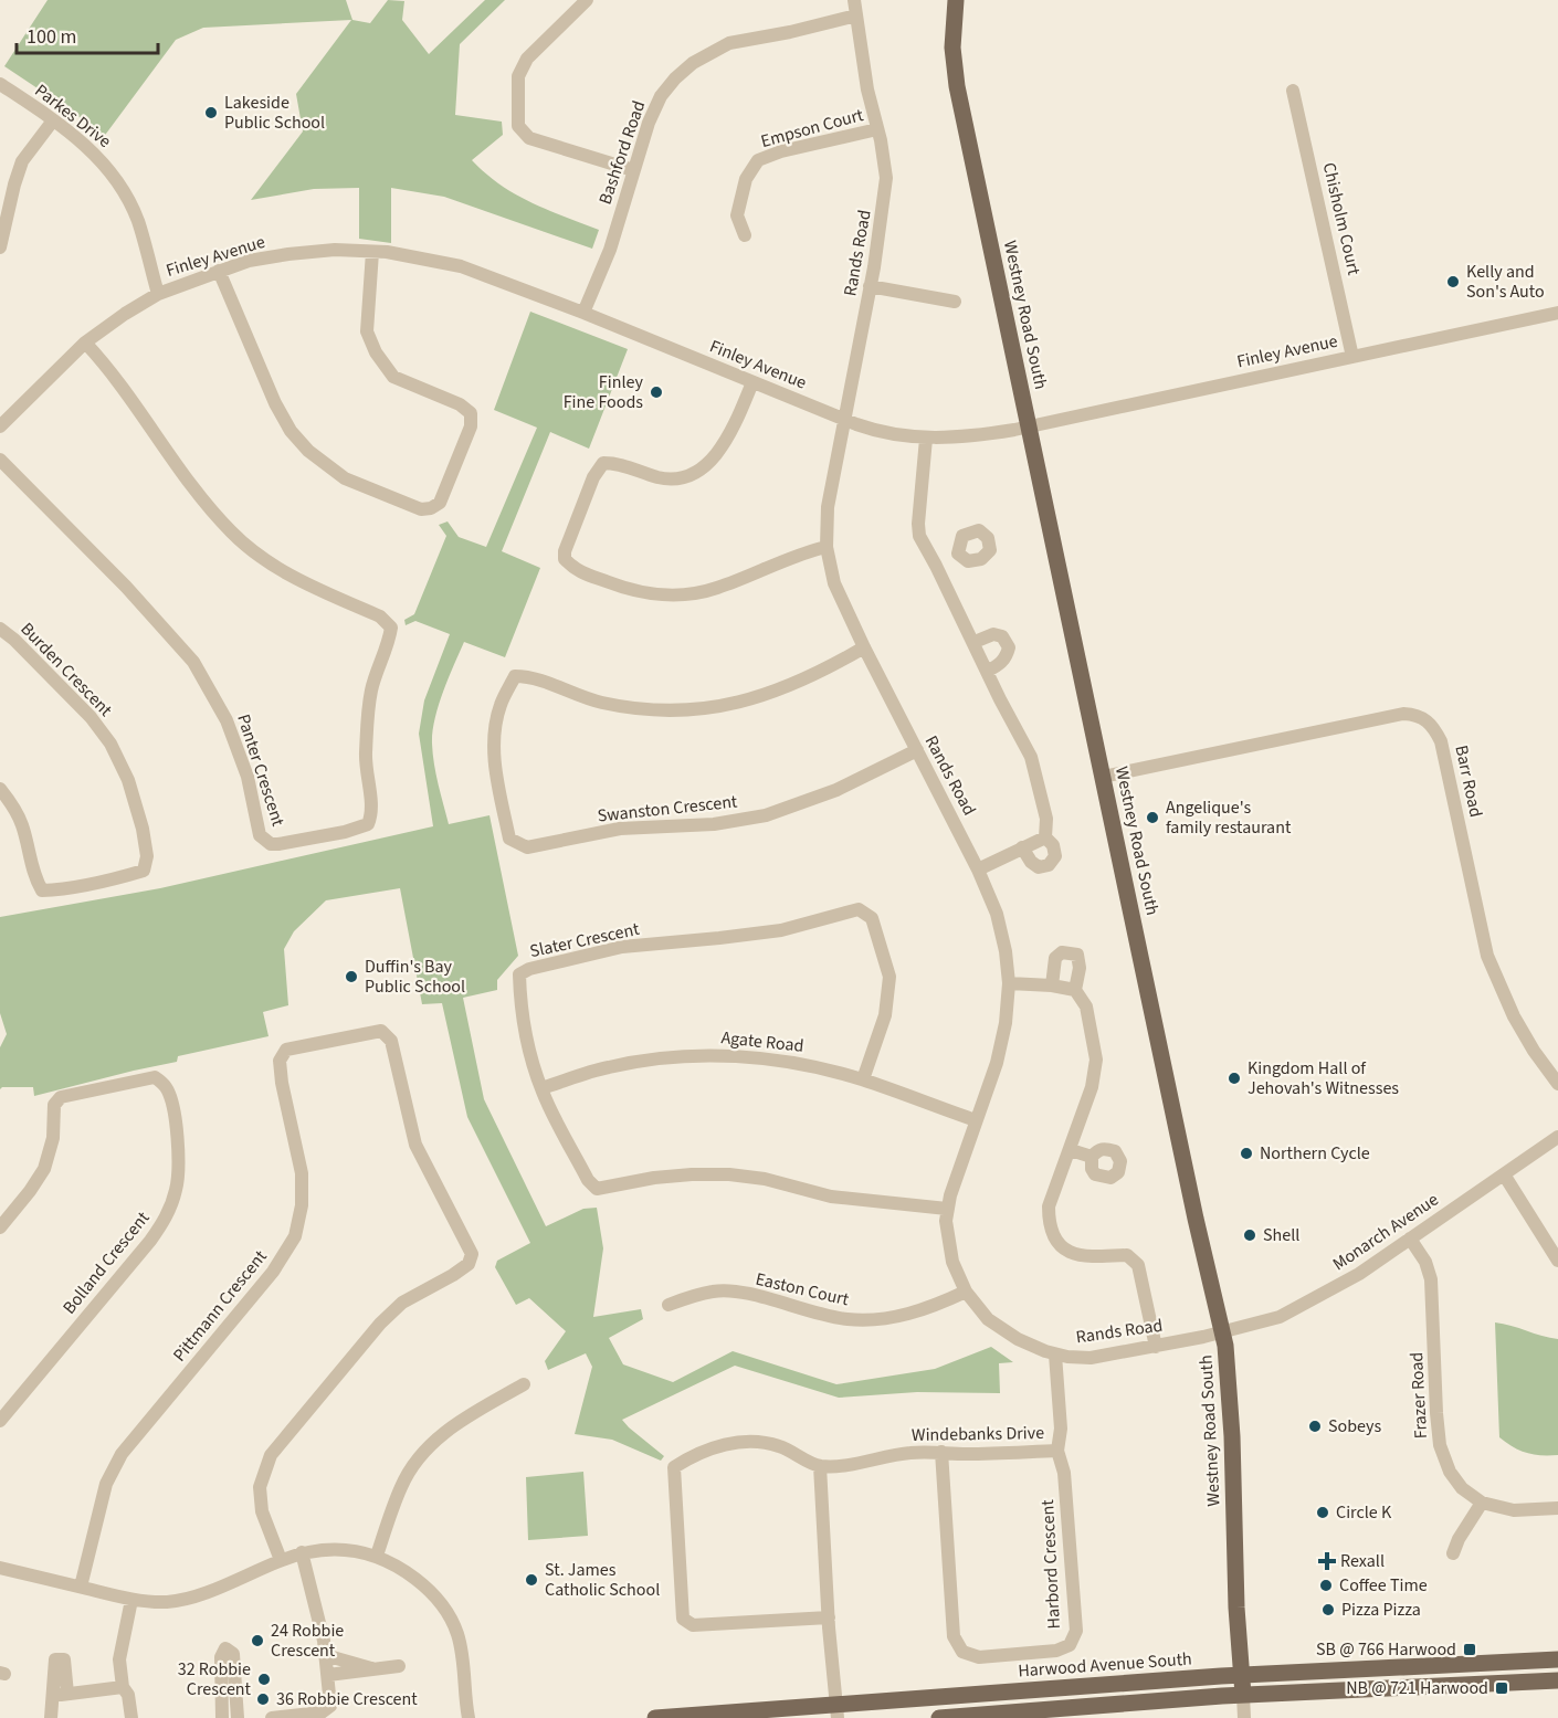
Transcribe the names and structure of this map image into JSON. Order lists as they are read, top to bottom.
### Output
{
  "streets": {
    "main road": ["Westney Road South", "Harwood Avenue South"],
    "street": [
      "Parkes Drive",
      "Empson Court",
      "Bashford Road",
      "Chisholm Court",
      "Rands Road",
      "Finley Avenue",
      "Burden Crescent",
      "Panter Crescent",
      "Barr Road",
      "Swanston Crescent",
      "Slater Crescent",
      "Agate Road",
      "Monarch Avenue",
      "Bolland Crescent",
      "Easton Court",
      "Pittmann Crescent",
      "Frazer Road",
      "Windebanks Drive",
      "Harbord Crescent"
    ]
  },
  "crossings": [
    ["Parkes Drive", "Finley Avenue"],
    ["Empson Court", "Rands Road"],
    ["Bashford Road", "Rands Road"],
    ["Bashford Road", "Finley Avenue"],
    ["Chisholm Court", "Finley Avenue"],
    ["Rands Road", "Finley Avenue"],
    ["Rands Road", "Westney Road South"],
    ["Rands Road", "Swanston Crescent"],
    ["Rands Road", "Slater Crescent"],
    ["Rands Road", "Agate Road"],
    ["Rands Road", "Monarch Avenue"],
    ["Rands Road", "Easton Court"],
    ["Rands Road", "Windebanks Drive"],
    ["Finley Avenue", "Westney Road South"],
    ["Finley Avenue", "Panter Crescent"],
    ["Westney Road South", "Barr Road"],
    ["Westney Road South", "Monarch Avenue"],
    ["Westney Road South", "Harwood Avenue South"],
    ["Slater Crescent", "Agate Road"],
    ["Monarch Avenue", "Frazer Road"],
    ["Windebanks Drive", "Harbord Crescent"]
  ],
  "places": {
    "other": [
      "Lakeside Public School",
      "Kelly and Son's Auto",
      "Finley Fine Foods",
      "Angelique's family restaurant",
      "Duffin's Bay Public School",
      "Kingdom Hall of Jehovah's Witnesses",
      "Northern Cycle",
      "Shell",
      "Sobeys",
      "Circle K",
      "St. James Catholic School",
      "Coffee Time",
      "Pizza Pizza",
      "24 Robbie Crescent",
      "32 Robbie Crescent",
      "36 Robbie Crescent"
    ],
    "health": ["Rexall"],
    "transit": ["SB @ 766 Harwood", "NB @ 721 Harwood"]
  },
  "scale_bar": "100 m"
}
